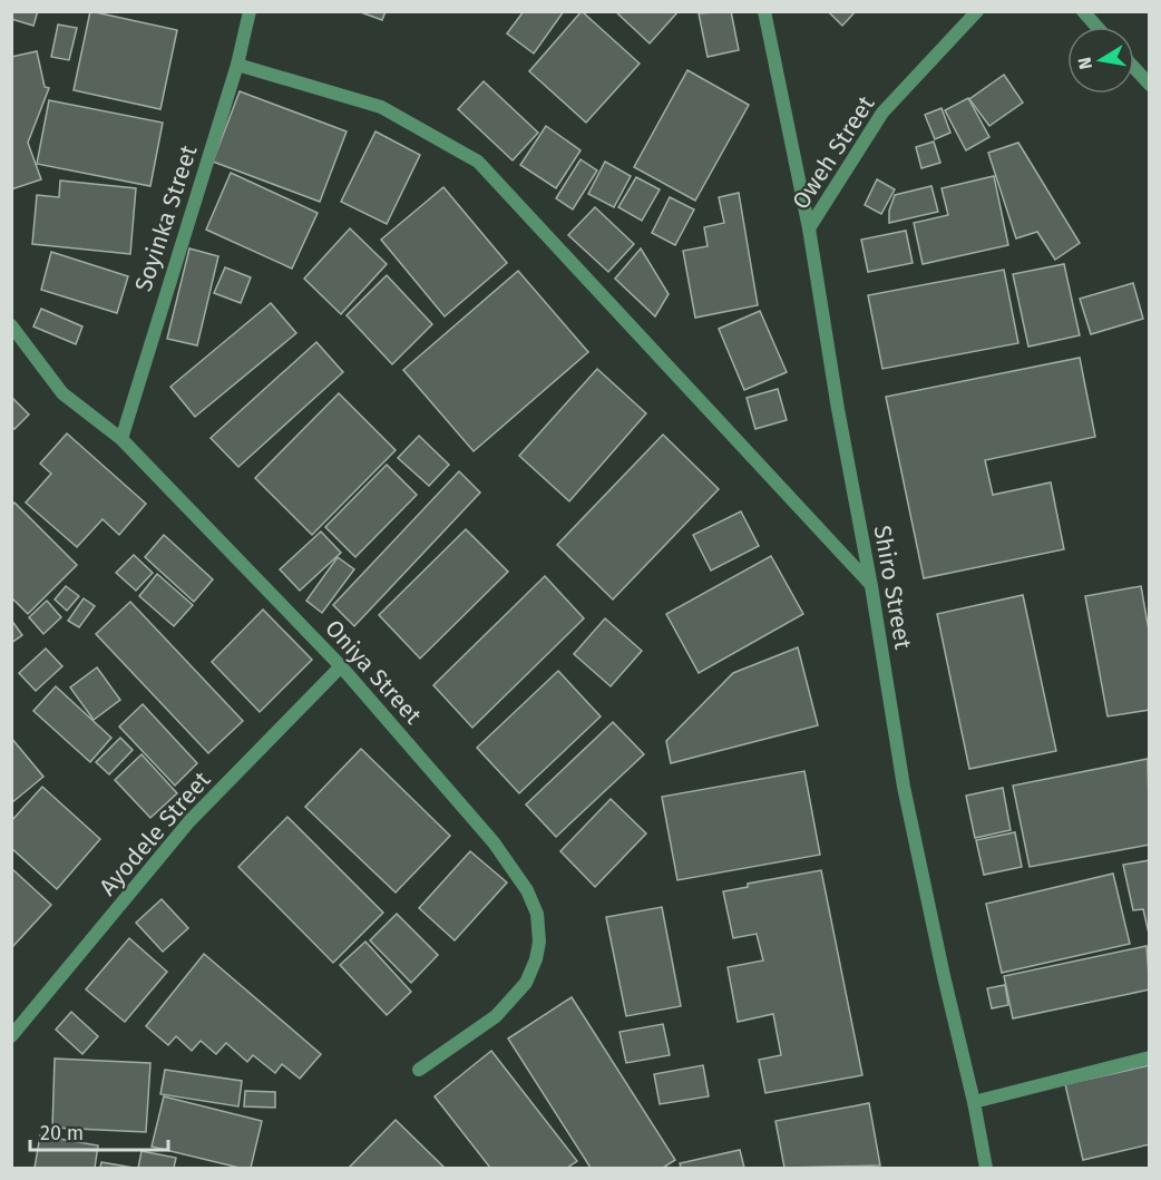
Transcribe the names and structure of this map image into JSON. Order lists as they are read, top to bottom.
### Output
{
  "streets": {
    "street": [
      "Oweh Street",
      "Soyinka Street",
      "Shiro Street",
      "Oniya Street",
      "Ayodele Street"
    ]
  },
  "crossings": [
    ["Oweh Street", "Shiro Street"],
    ["Soyinka Street", "Oniya Street"],
    ["Oniya Street", "Ayodele Street"]
  ],
  "scale_bar": "20 m",
  "north": "left"
}
